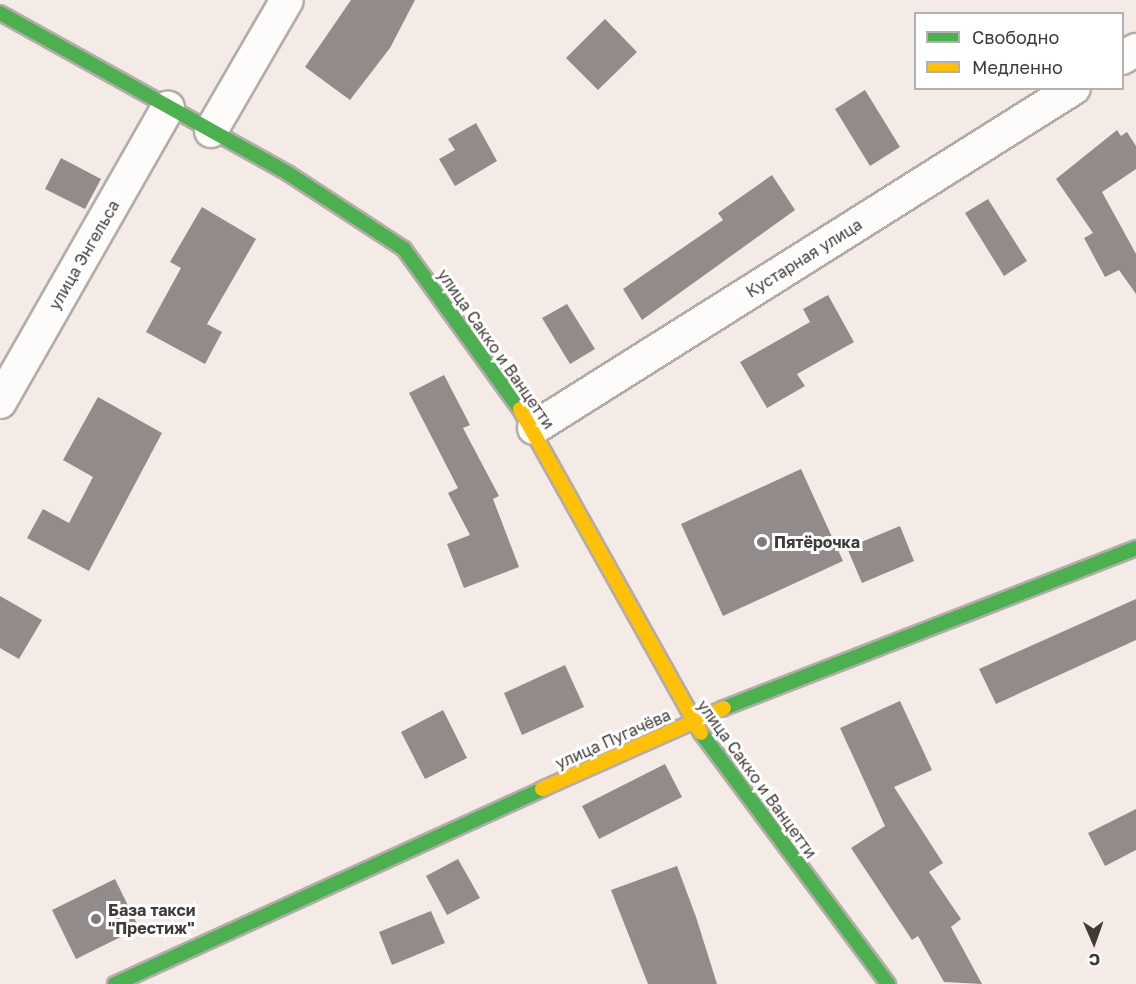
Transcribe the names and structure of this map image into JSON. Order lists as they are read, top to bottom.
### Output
{
  "streets": {
    "street": [
      "улица Энгельса",
      "Кустарная улица",
      "улица Сакко и Ванцетти",
      "улица Пугачёва"
    ]
  },
  "crossings": [
    ["улица Энгельса", "улица Сакко и Ванцетти"],
    ["Кустарная улица", "улица Сакко и Ванцетти"],
    ["улица Сакко и Ванцетти", "улица Пугачёва"]
  ],
  "places": ["Пятёрочка", "База такси \"Престиж\""],
  "legend": ["Свободно", "Медленно"],
  "north": "bottom"
}
